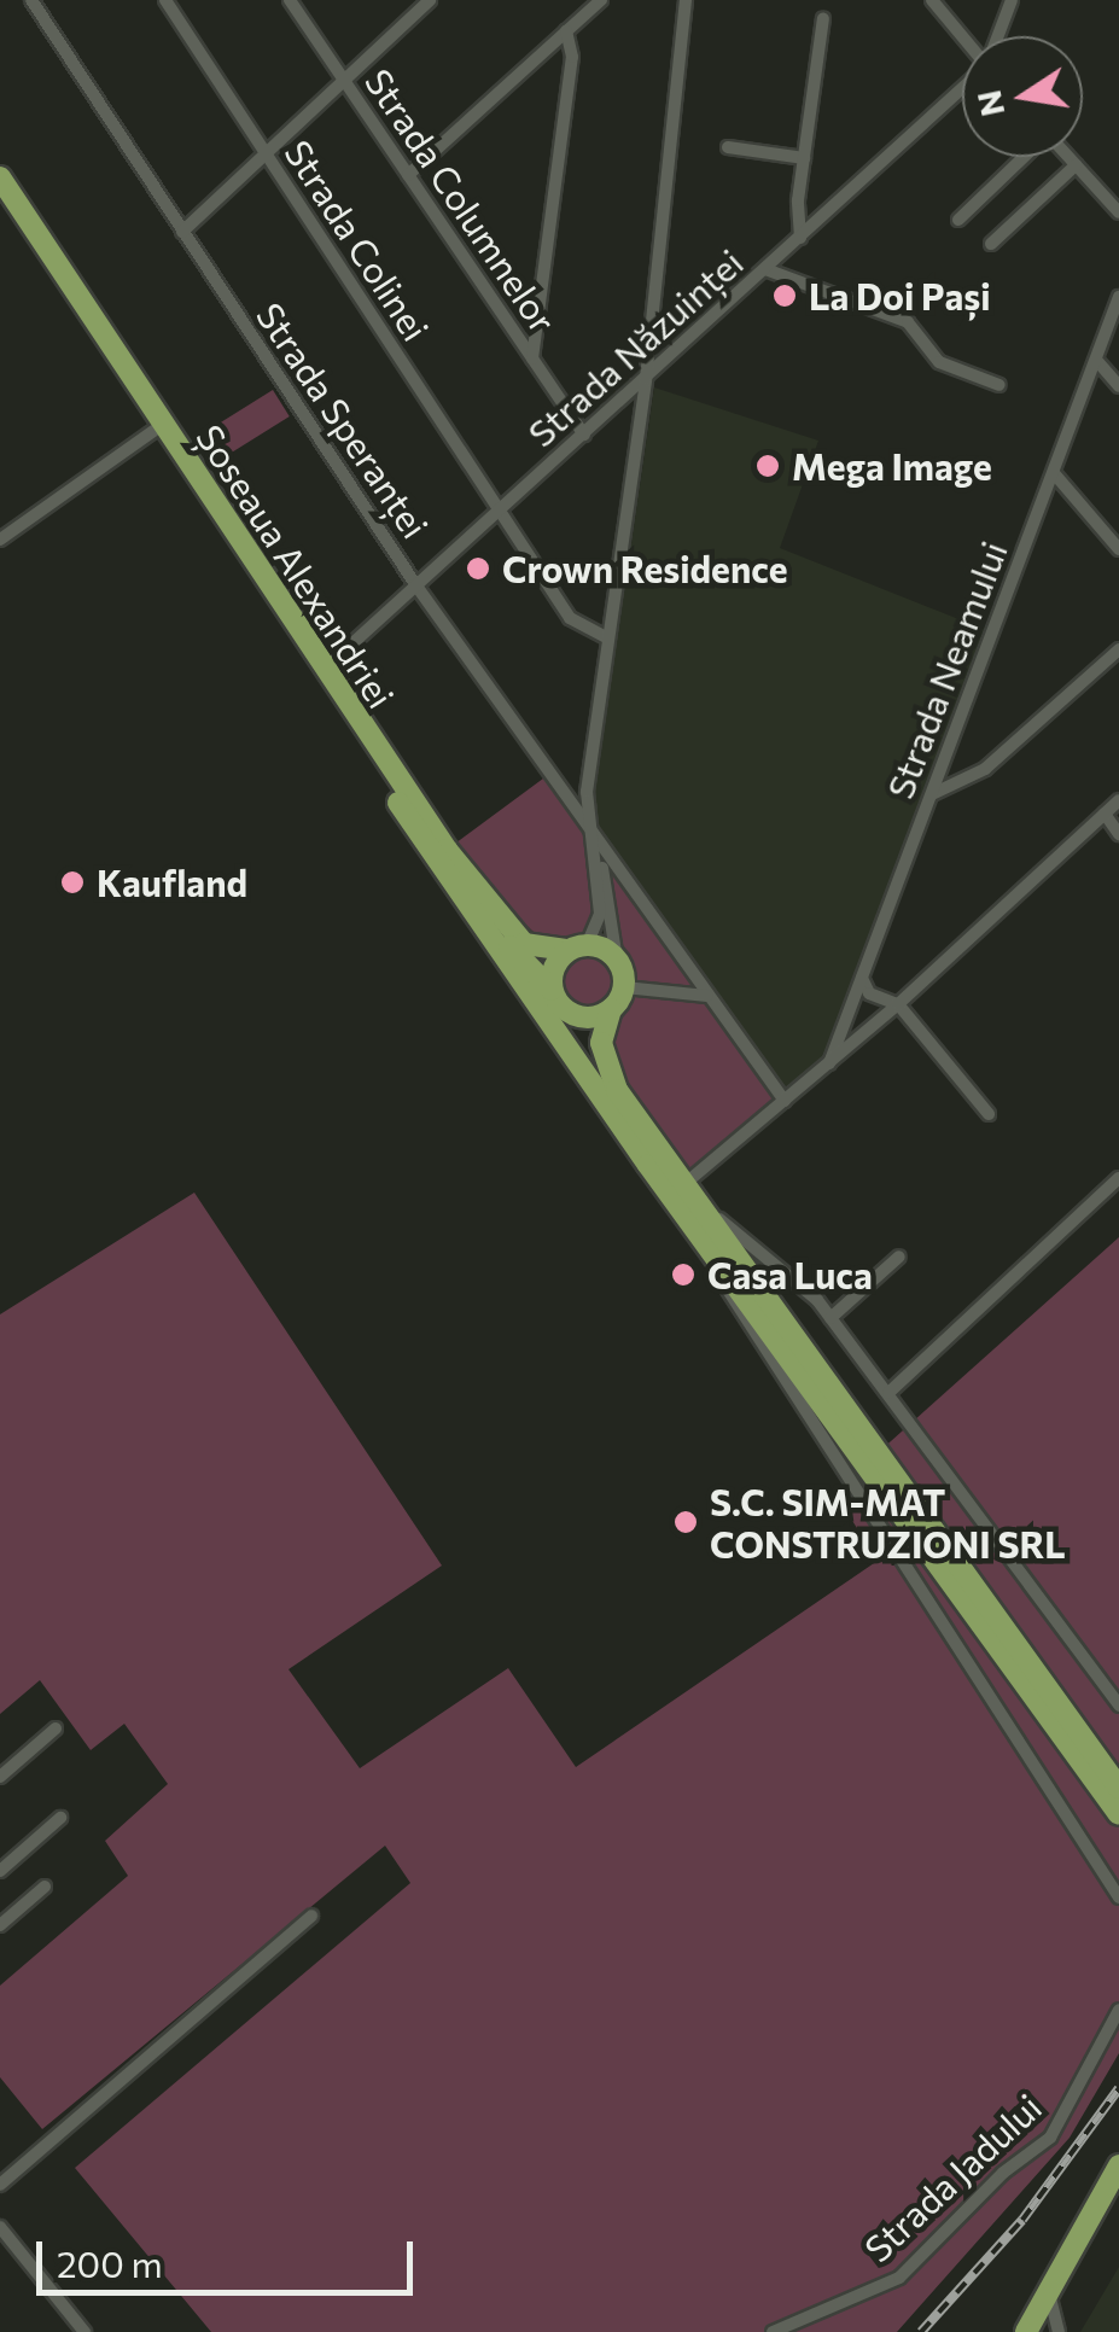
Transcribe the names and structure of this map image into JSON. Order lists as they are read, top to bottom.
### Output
{
  "streets": {
    "main road": ["Șoseaua Alexandriei"],
    "street": [
      "Strada Columnelor",
      "Strada Colinei",
      "Strada Năzuinței",
      "Strada Speranței",
      "Strada Neamului",
      "Strada Jadului"
    ]
  },
  "crossings": [
    ["Strada Columnelor", "Strada Năzuinței"],
    ["Strada Colinei", "Strada Năzuinței"],
    ["Strada Năzuinței", "Strada Speranței"],
    ["Strada Năzuinței", "Șoseaua Alexandriei"]
  ],
  "places": [
    "La Doi Pași",
    "Mega Image",
    "Crown Residence",
    "Kaufland",
    "Casa Luca",
    "S.C. SIM-MAT CONSTRUZIONI SRL"
  ],
  "scale_bar": "200 m",
  "north": "left"
}
